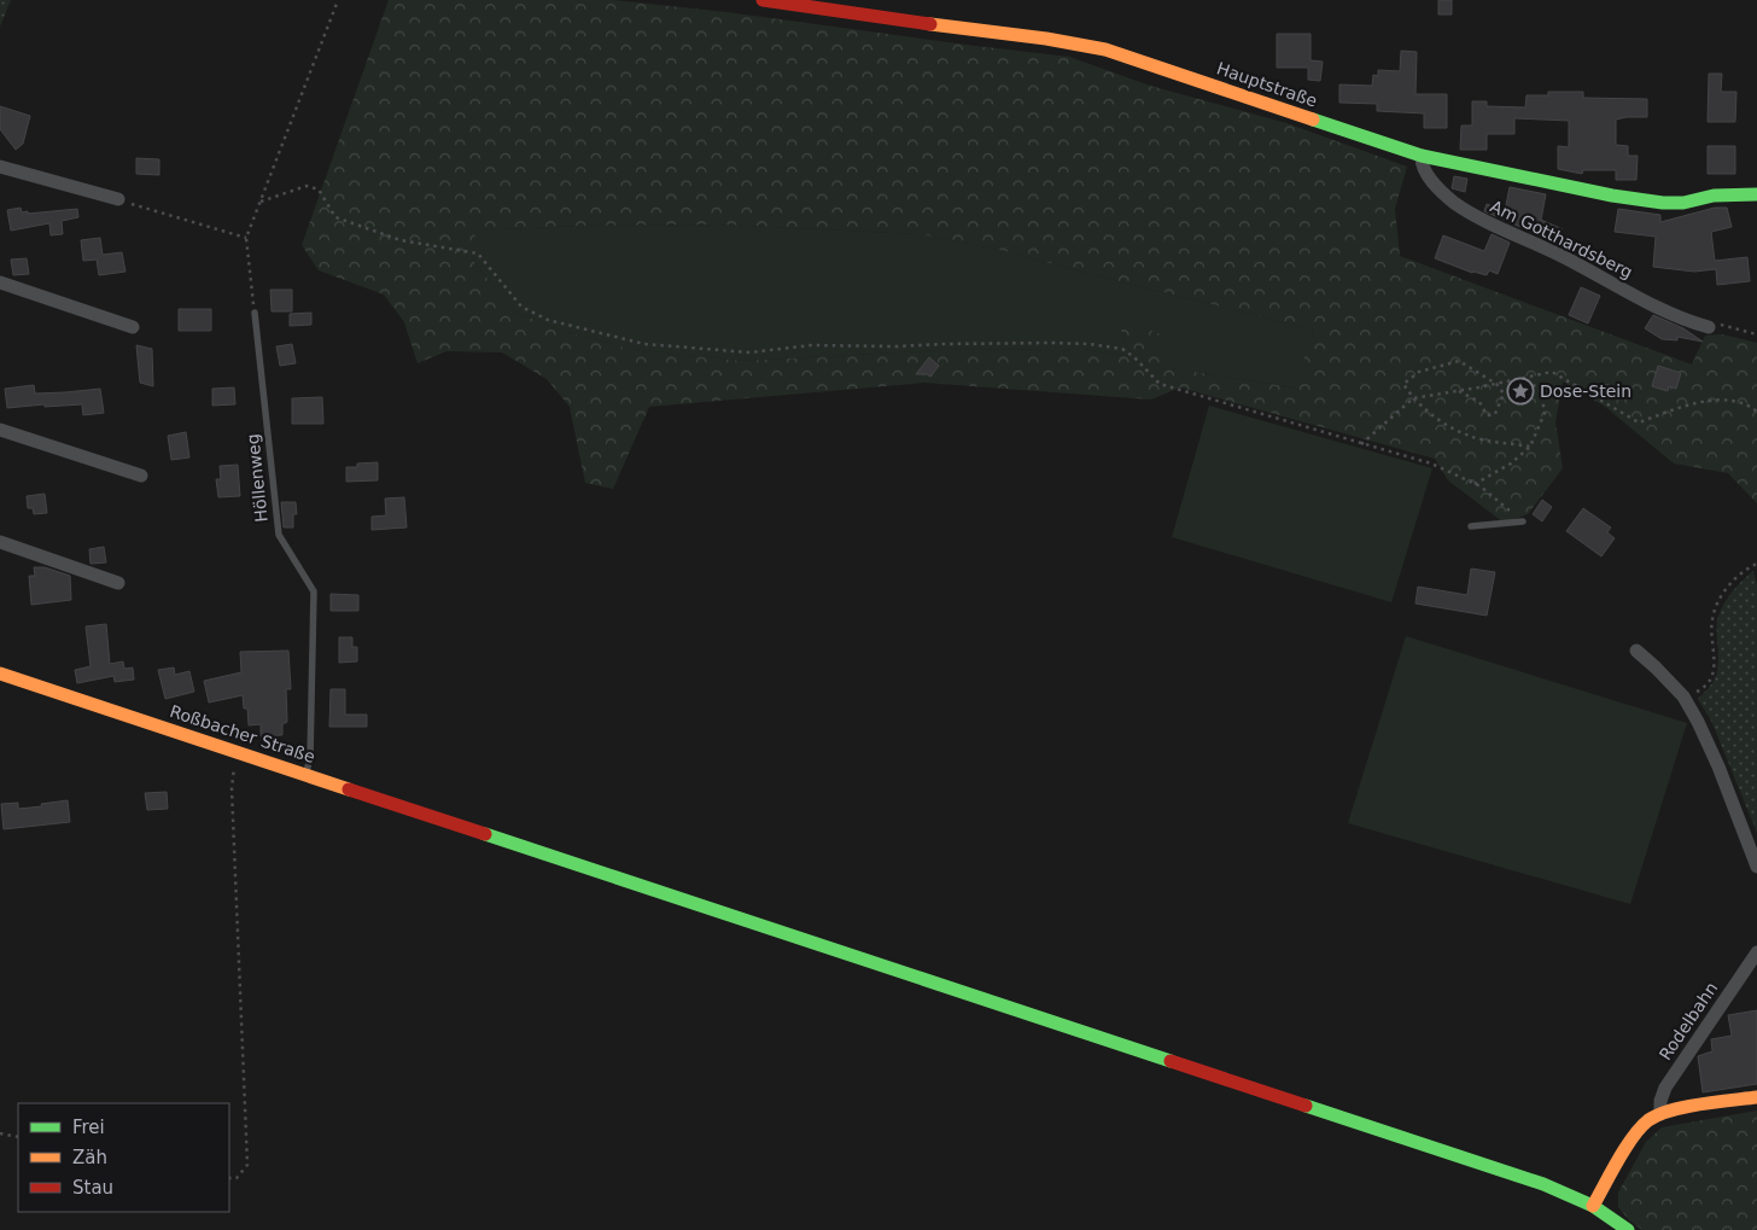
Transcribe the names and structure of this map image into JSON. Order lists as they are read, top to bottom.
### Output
{
  "streets": {
    "street": [
      "Hauptstraße",
      "Am Gotthardsberg",
      "Roßbacher Straße",
      "Rodelbahn"
    ],
    "lane": ["Höllenweg"]
  },
  "crossings": [
    ["Hauptstraße", "Am Gotthardsberg"],
    ["Höllenweg", "Roßbacher Straße"]
  ],
  "places": {
    "place": ["Dose-Stein"]
  },
  "legend": ["Frei", "Zäh", "Stau"]
}
